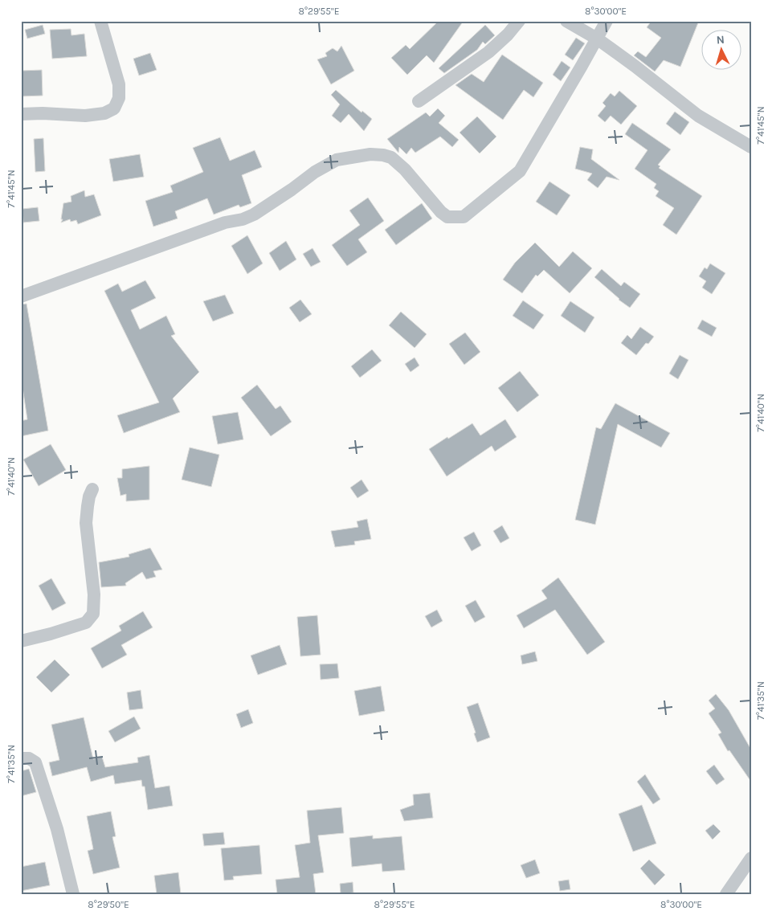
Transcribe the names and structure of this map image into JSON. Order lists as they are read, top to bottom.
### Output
{
  "north": "top",
  "coordinates": [
    "8°29'55\"E",
    "8°30'00\"E",
    "7°41'45\"N",
    "7°41'40\"N",
    "7°41'35\"N",
    "8°29'50\"E"
  ]
}
